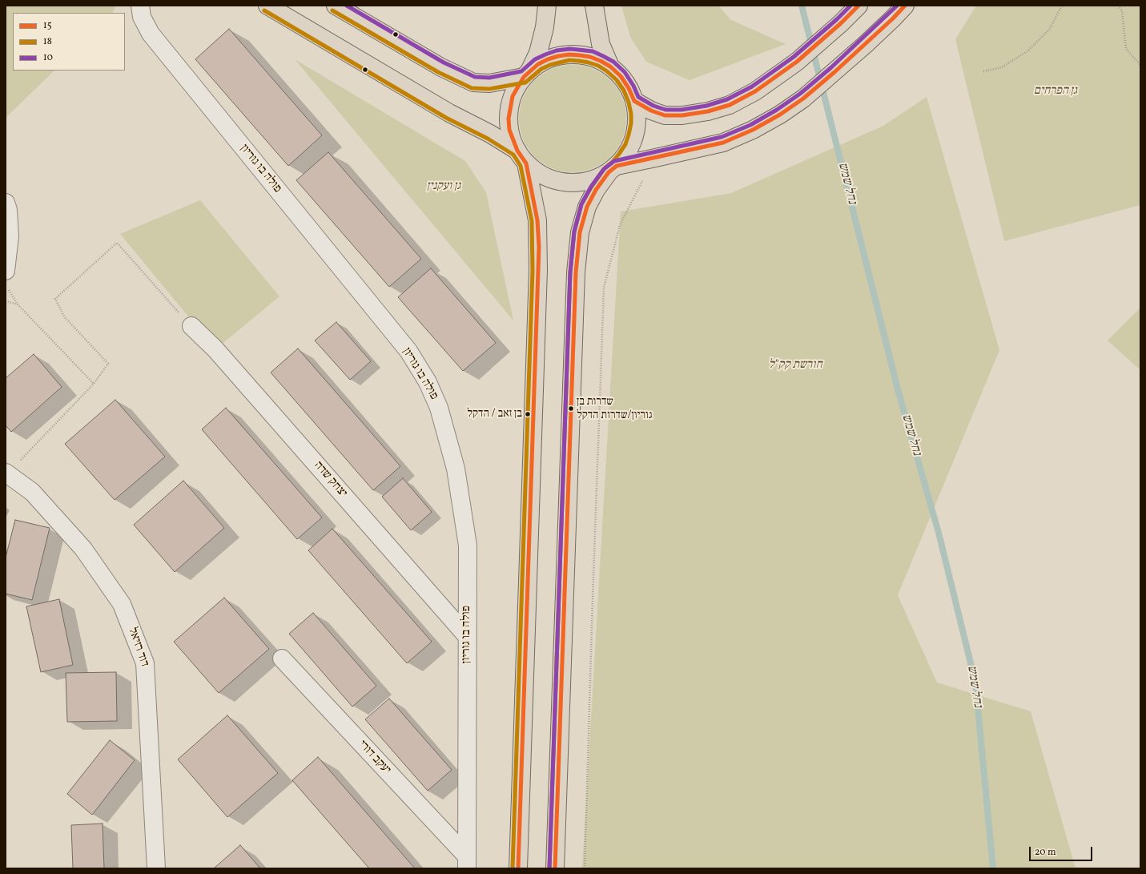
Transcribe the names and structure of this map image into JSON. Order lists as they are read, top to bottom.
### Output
{
  "streets": {
    "street": [
      "פולה בו גוריון",
      "יצחק שדה",
      "דוד רזיאל",
      "יעקב דורי"
    ]
  },
  "crossings": [
    ["פולה בו גוריון", "יצחק שדה"],
    ["פולה בו גוריון", "יעקב דורי"]
  ],
  "water": ["נחל שמש"],
  "parks": ["גן הפרחים", "גן ועקנין", "חורשת קק\"ל"],
  "places": ["שדרות בן גוריון/שדרות הדקל", "בן זאב / הדקל"],
  "lines": ["transit line 15", "transit line 10", "transit line 18"],
  "legend": ["15", "18", "10"],
  "scale_bar": "20 m"
}
